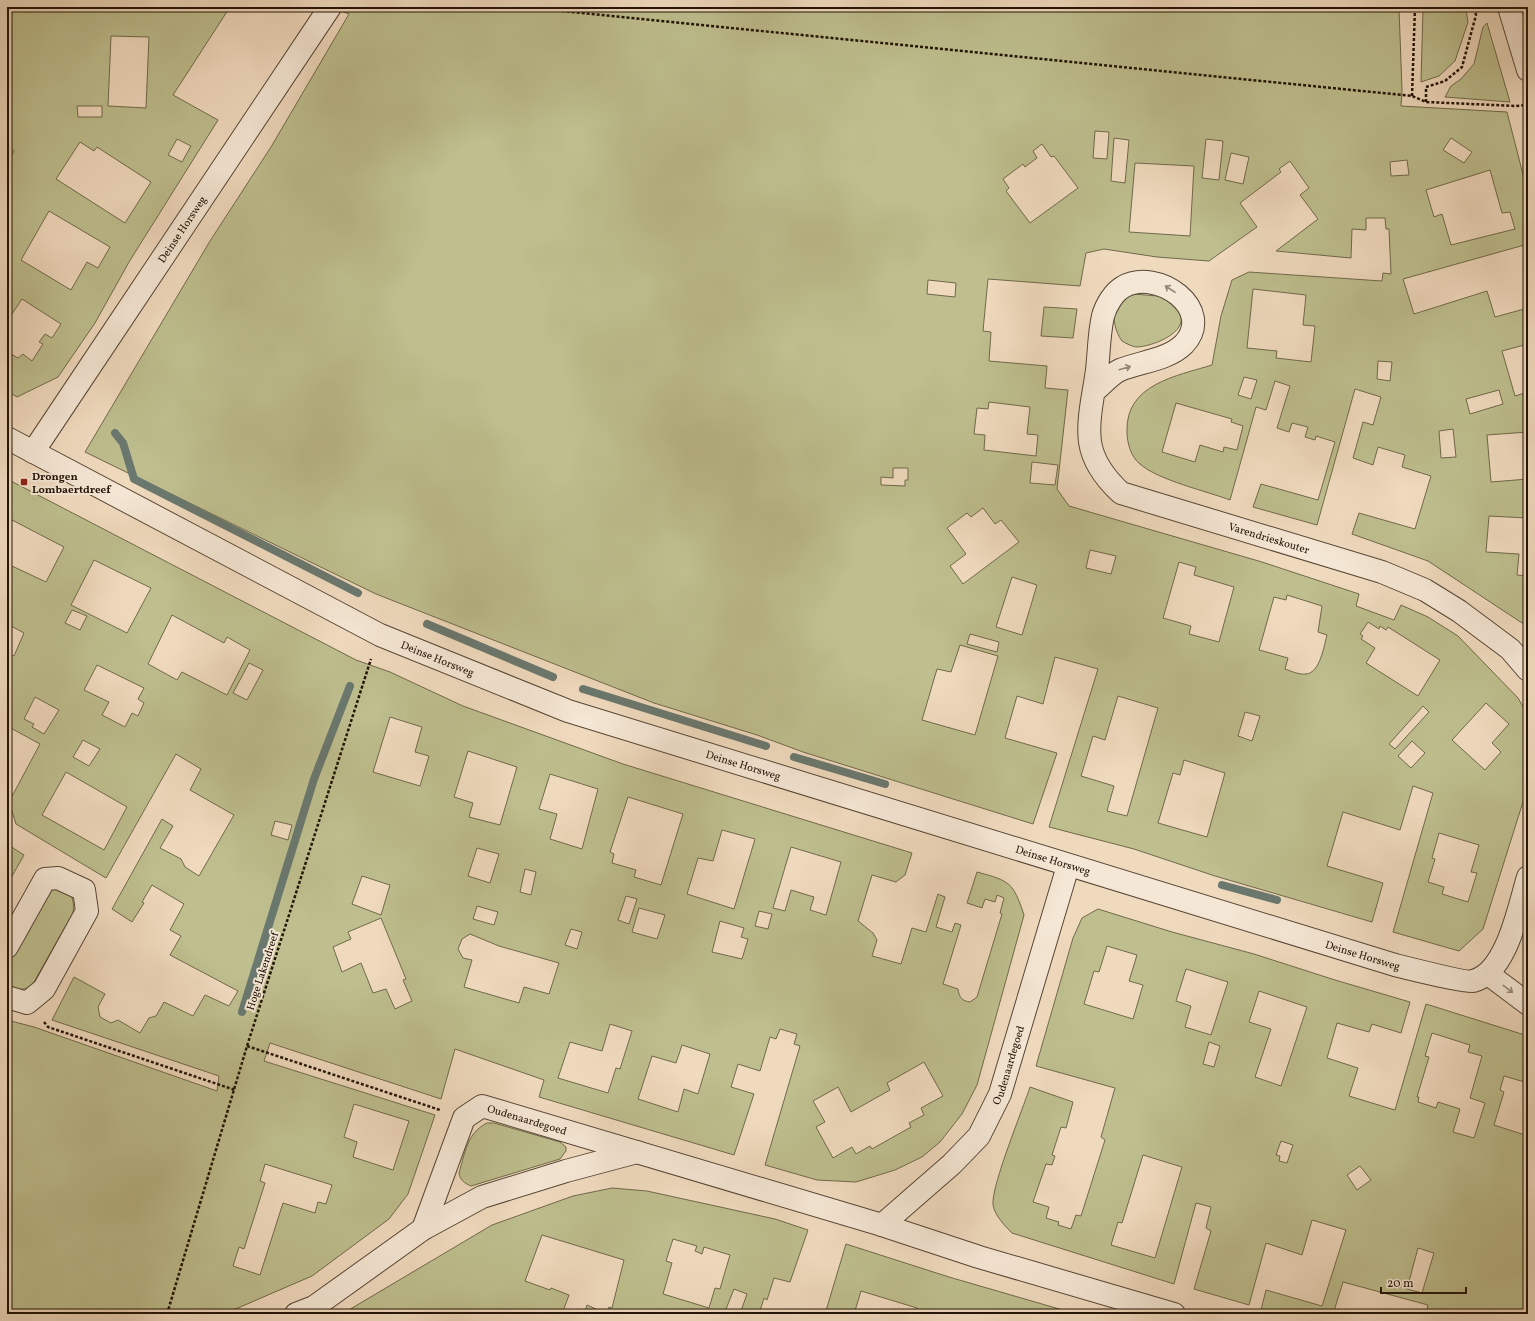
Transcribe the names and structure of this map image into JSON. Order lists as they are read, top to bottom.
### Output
{
  "streets": {
    "street": ["Deinse Horsweg", "Varendrieskouter", "Oudenaardegoed"],
    "path": ["Hoge Lakendreef"]
  },
  "crossings": [
    ["Deinse Horsweg", "Hoge Lakendreef"],
    ["Deinse Horsweg", "Oudenaardegoed"]
  ],
  "places": {
    "transit": ["Drongen Lombaertdreef"]
  },
  "scale_bar": "20 m"
}
